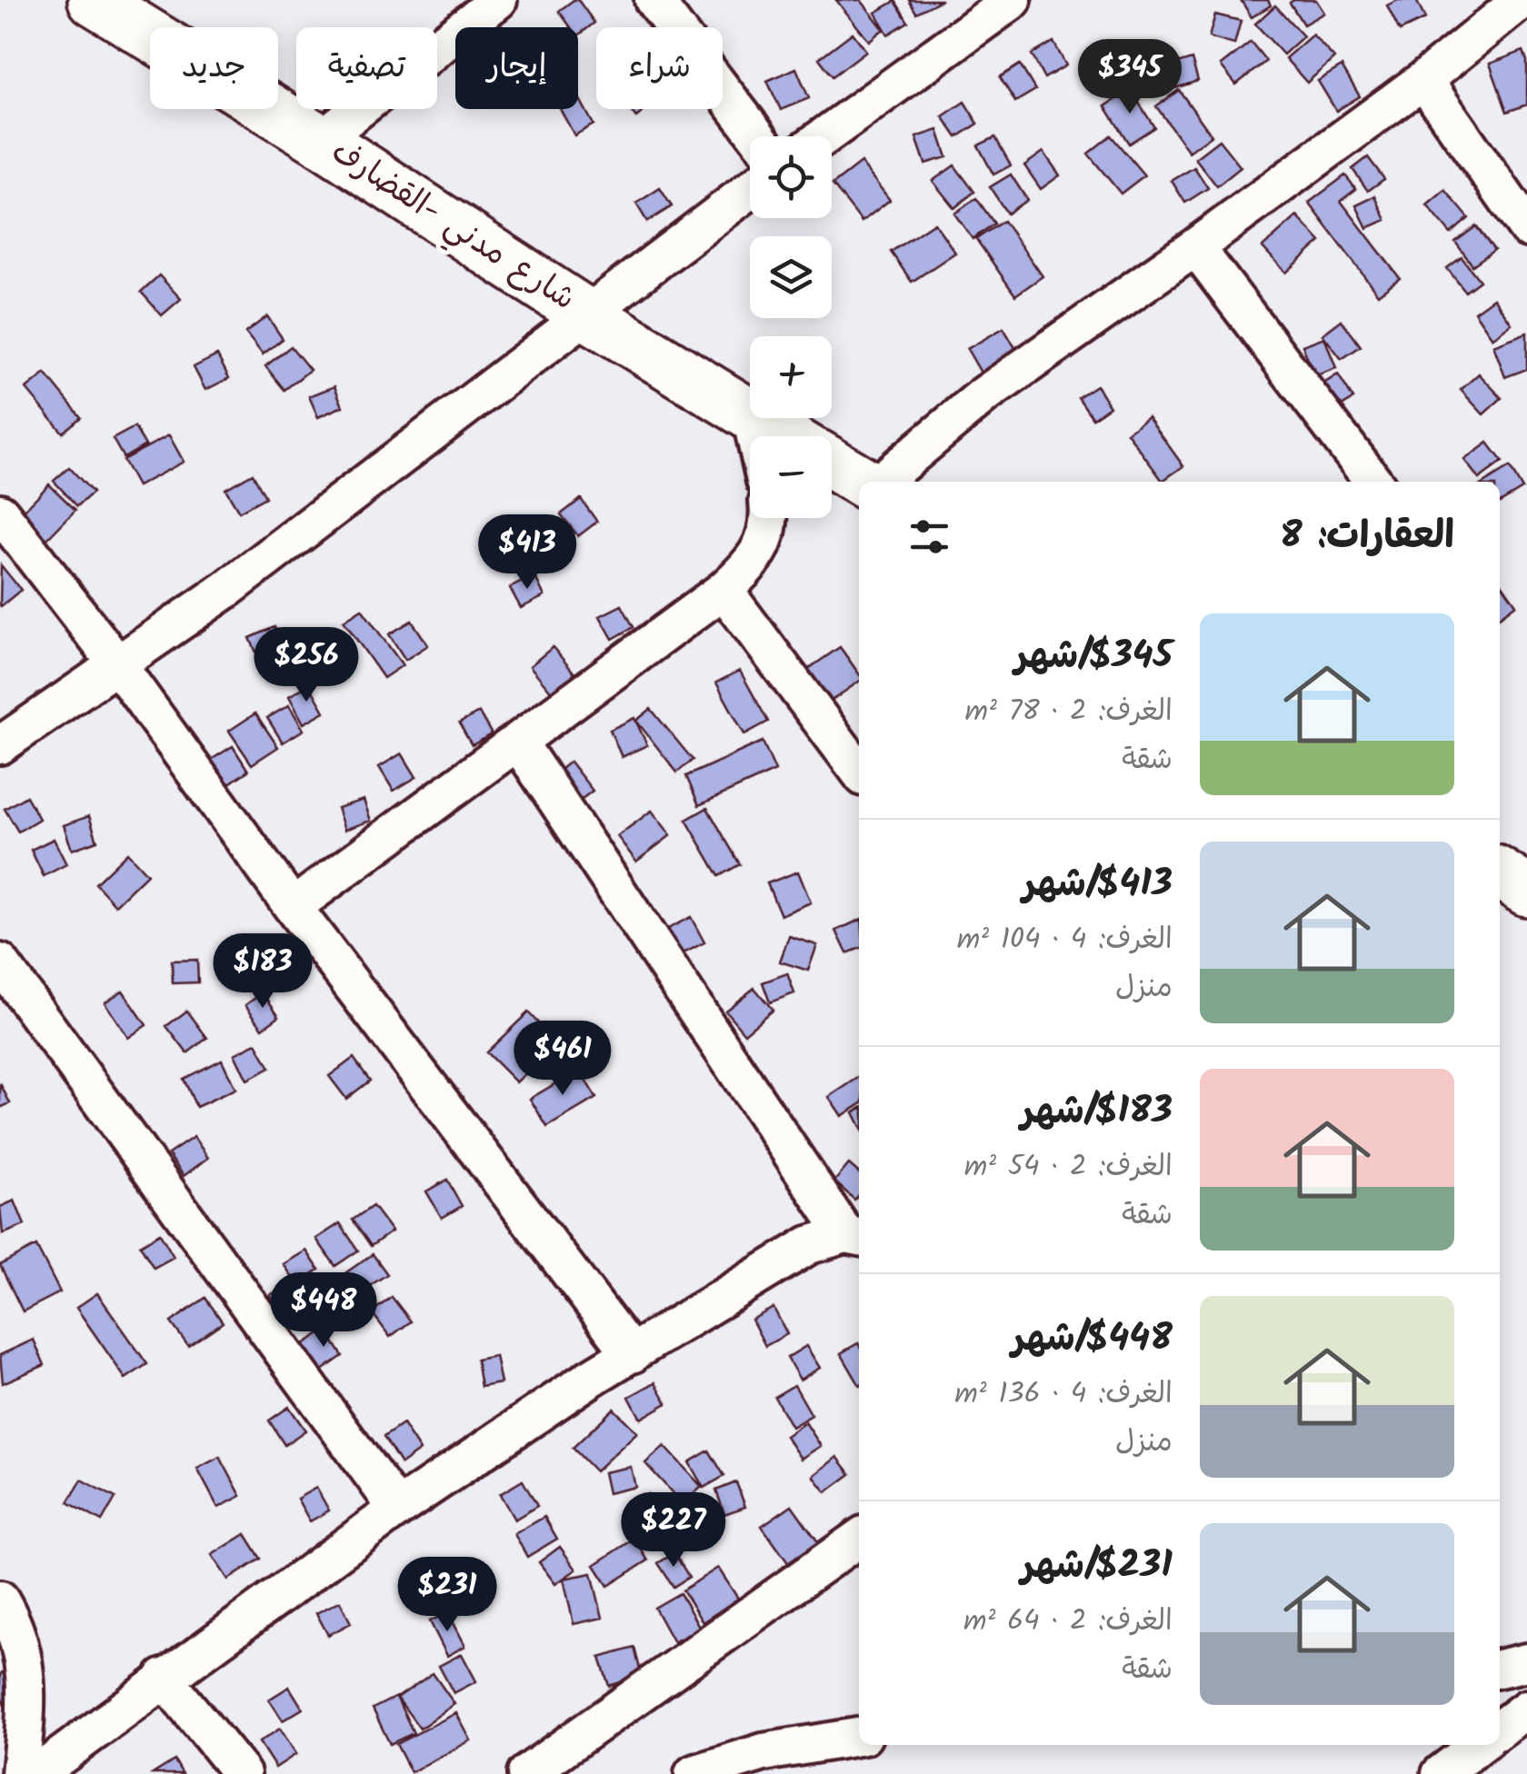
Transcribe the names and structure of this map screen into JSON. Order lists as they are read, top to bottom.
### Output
{
  "streets": {
    "highway": ["شارع مدني -القضارف"]
  },
  "page": {
    "chip": [
      "شراء",
      "إيجار",
      "تصفية",
      "جديد"
    ],
    "price": [
      "$345",
      "$413",
      "$256",
      "$183",
      "$461",
      "$448",
      "$227",
      "$231"
    ],
    "map_buttons": ["+", "−"],
    "heading": "العقارات: 8",
    "list": [
      {
        "name": "$345/شهر",
        "note": "الغرف: 2 · 78 m² · شقة"
      },
      {
        "name": "$413/شهر",
        "note": "الغرف: 4 · 104 m² · منزل"
      },
      {
        "name": "$183/شهر",
        "note": "الغرف: 2 · 54 m² · شقة"
      },
      {
        "name": "$448/شهر",
        "note": "الغرف: 4 · 136 m² · منزل"
      },
      {
        "name": "$231/شهر",
        "note": "الغرف: 2 · 64 m² · شقة"
      }
    ]
  }
}
